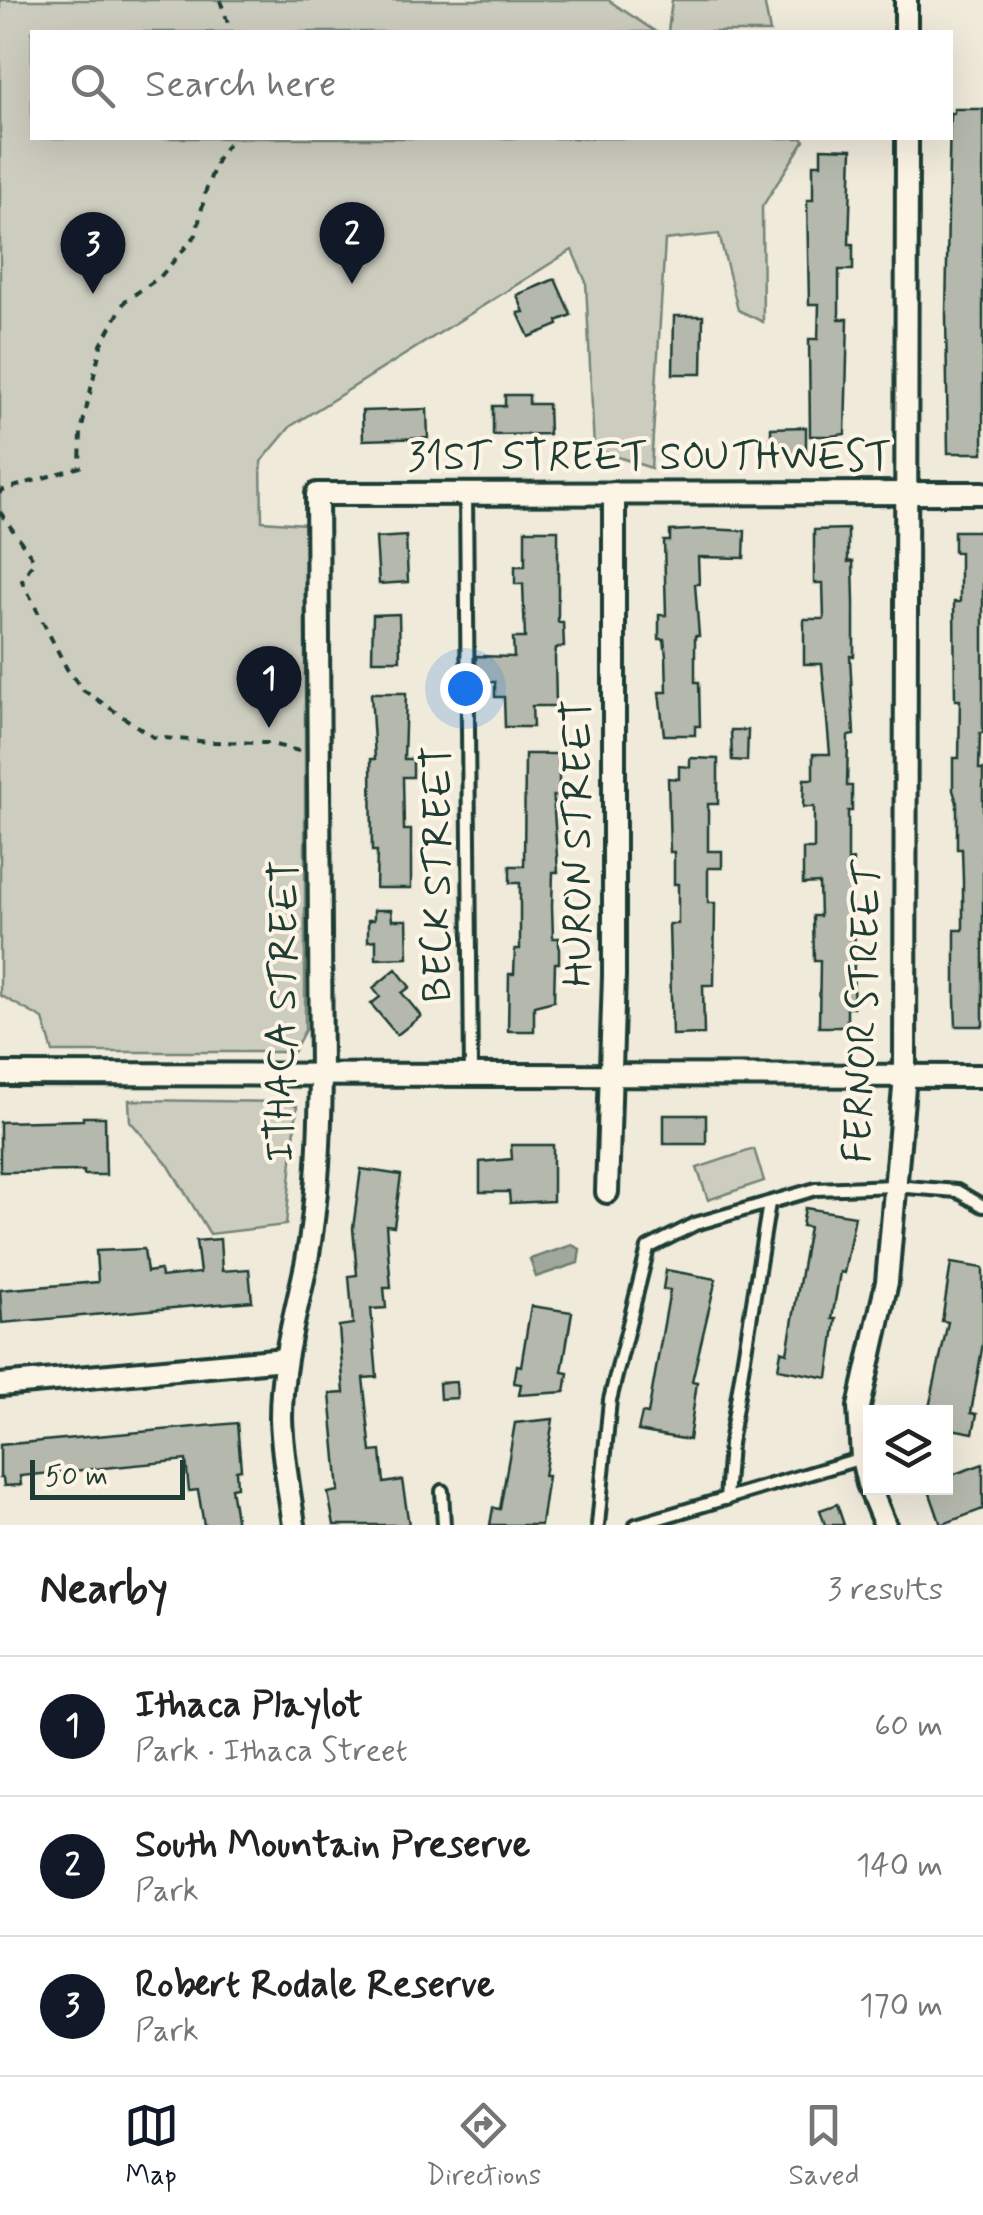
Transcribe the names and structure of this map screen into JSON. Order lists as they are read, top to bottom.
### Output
{
  "streets": {
    "street": [
      "31ST STREET SOUTHWEST",
      "HURON STREET",
      "ITHACA STREET",
      "FERNOR STREET"
    ],
    "lane": ["BECK STREET"]
  },
  "crossings": [
    ["31ST STREET SOUTHWEST", "HURON STREET"],
    ["31ST STREET SOUTHWEST", "BECK STREET"],
    ["31ST STREET SOUTHWEST", "ITHACA STREET"],
    ["31ST STREET SOUTHWEST", "FERNOR STREET"]
  ],
  "scale_bar": "50 m",
  "page": {
    "search": "Search here",
    "pins": ["2", "3", "1"],
    "scale": "50 m",
    "heading": ["Nearby", "3 results"],
    "list": [
      {
        "mark": "1",
        "name": "Ithaca Playlot",
        "note": "Park · Ithaca Street",
        "value": "60 m"
      },
      {
        "mark": "2",
        "name": "South Mountain Preserve",
        "note": "Park",
        "value": "140 m"
      },
      {
        "mark": "3",
        "name": "Robert Rodale Reserve",
        "note": "Park",
        "value": "170 m"
      }
    ],
    "nav": ["Map", "Directions", "Saved"]
  }
}
